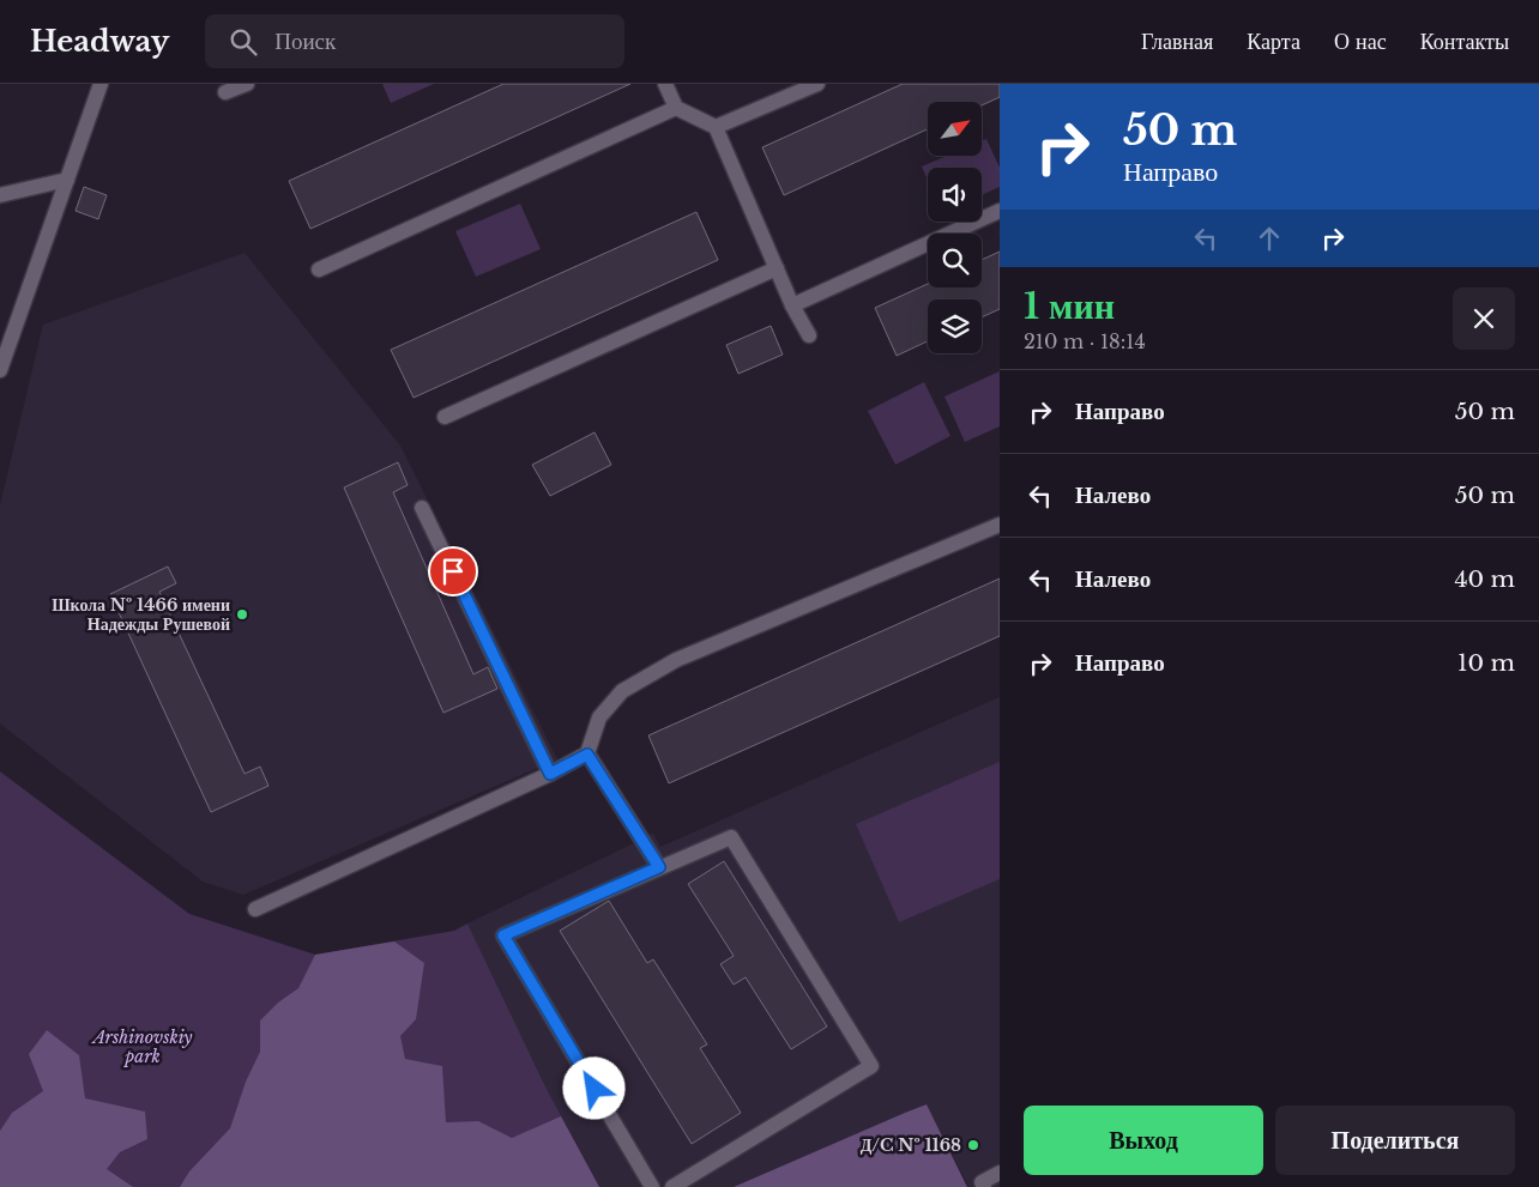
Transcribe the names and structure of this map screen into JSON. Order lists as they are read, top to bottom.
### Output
{
  "parks": ["Arshinovskiy park"],
  "places": ["Школа № 1466 имени Надежды Рушевой", "Д/C № 1168"],
  "north": "top right",
  "page": {
    "header": "Headway",
    "search": "Поиск",
    "nav": [
      "Главная",
      "Карта",
      "О нас",
      "Контакты"
    ],
    "turn": ["50 m", "Направо"],
    "heading": ["1 мин", "210 m · 18:14"],
    "list": [
      {
        "name": "Направо",
        "value": "50 m"
      },
      {
        "name": "Налево",
        "value": "50 m"
      },
      {
        "name": "Налево",
        "value": "40 m"
      },
      {
        "name": "Направо",
        "value": "10 m"
      }
    ],
    "buttons": ["Выход", "Поделиться"]
  }
}
